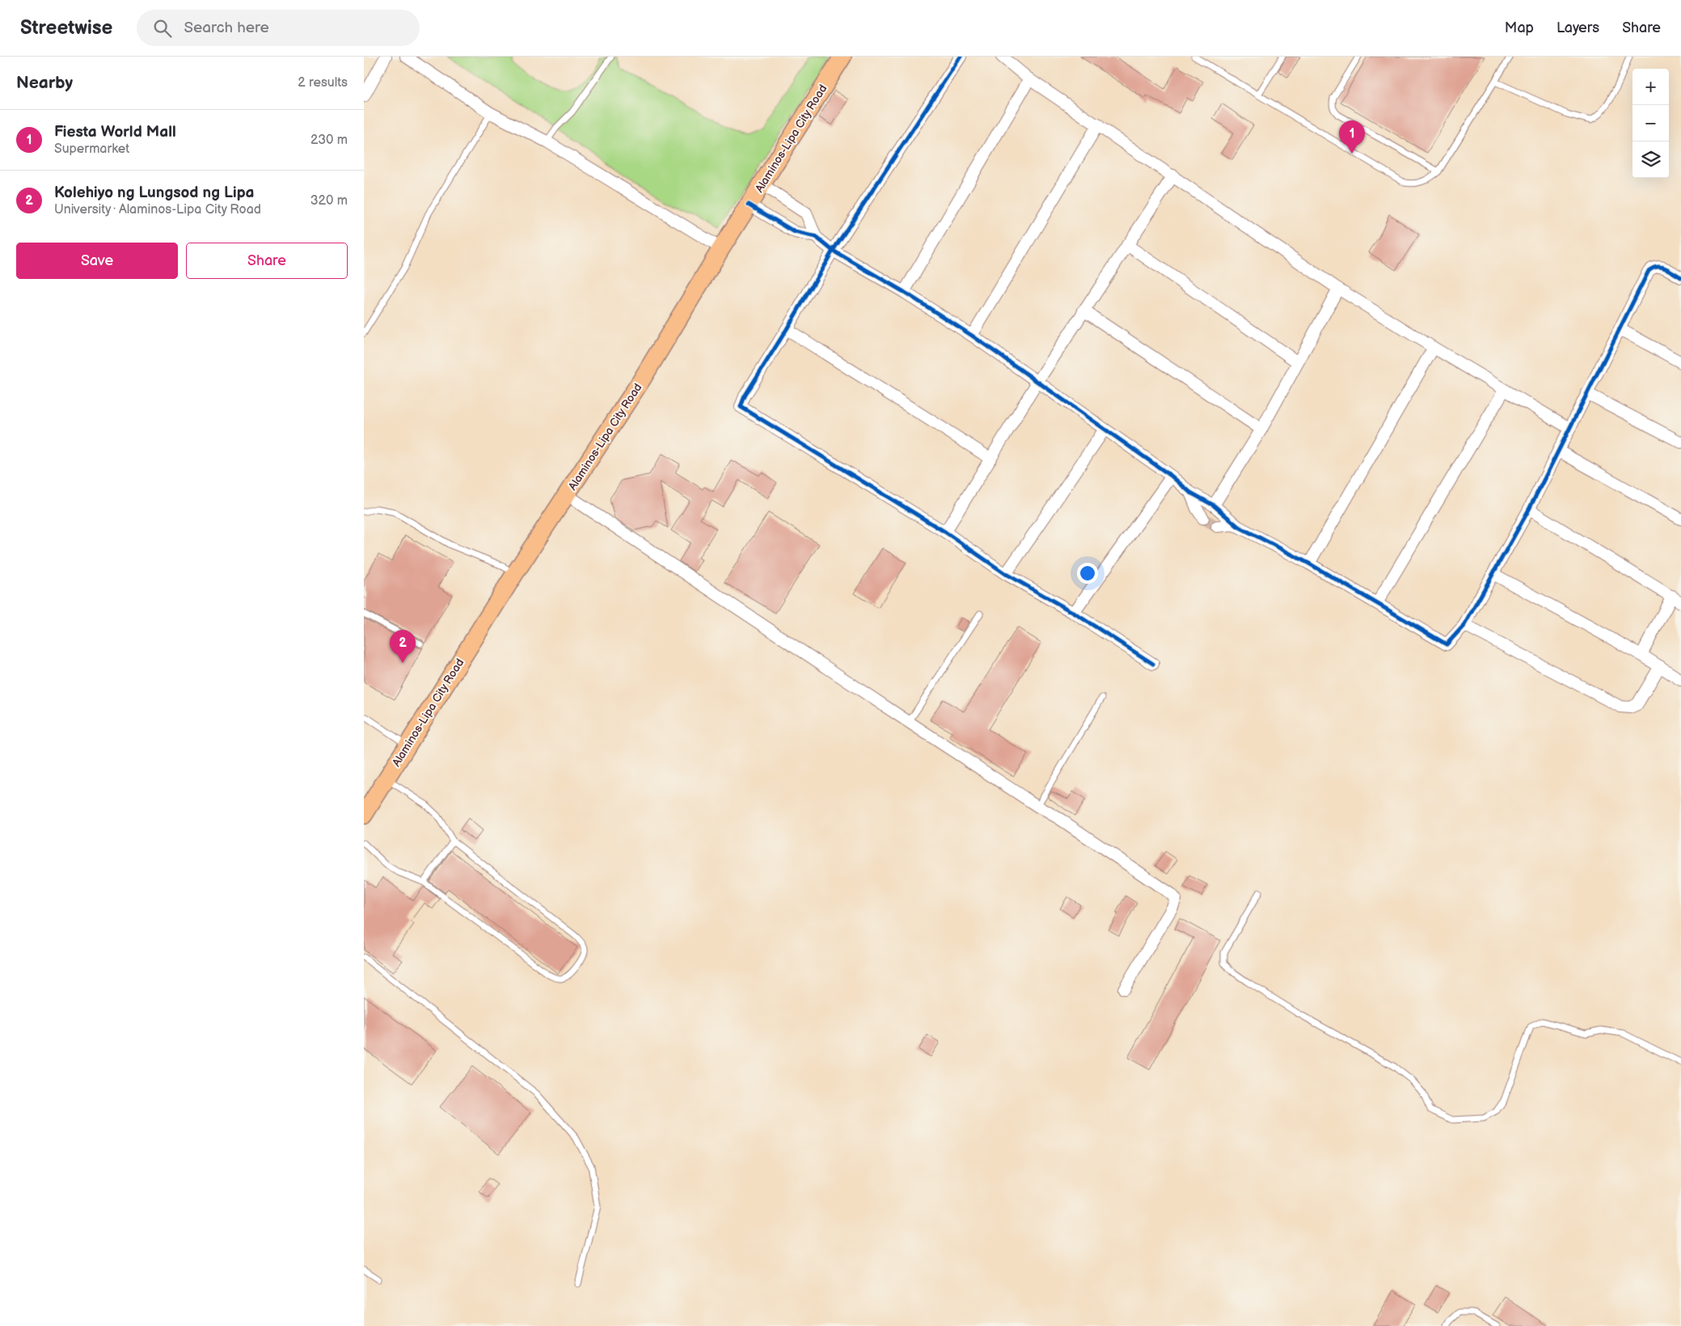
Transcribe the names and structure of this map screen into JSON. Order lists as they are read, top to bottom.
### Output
{
  "streets": {
    "main road": ["Alaminos-Lipa City Road"]
  },
  "page": {
    "header": "Streetwise",
    "search": "Search here",
    "nav": ["Map", "Layers", "Share"],
    "heading": ["Nearby", "2 results"],
    "map_buttons": ["+", "−"],
    "list": [
      {
        "mark": "1",
        "name": "Fiesta World Mall",
        "note": "Supermarket",
        "value": "230 m"
      },
      {
        "mark": "2",
        "name": "Kolehiyo ng Lungsod ng Lipa",
        "note": "University · Alaminos-Lipa City Road",
        "value": "320 m"
      }
    ],
    "pins": ["1", "2"],
    "buttons": ["Save", "Share"]
  }
}
